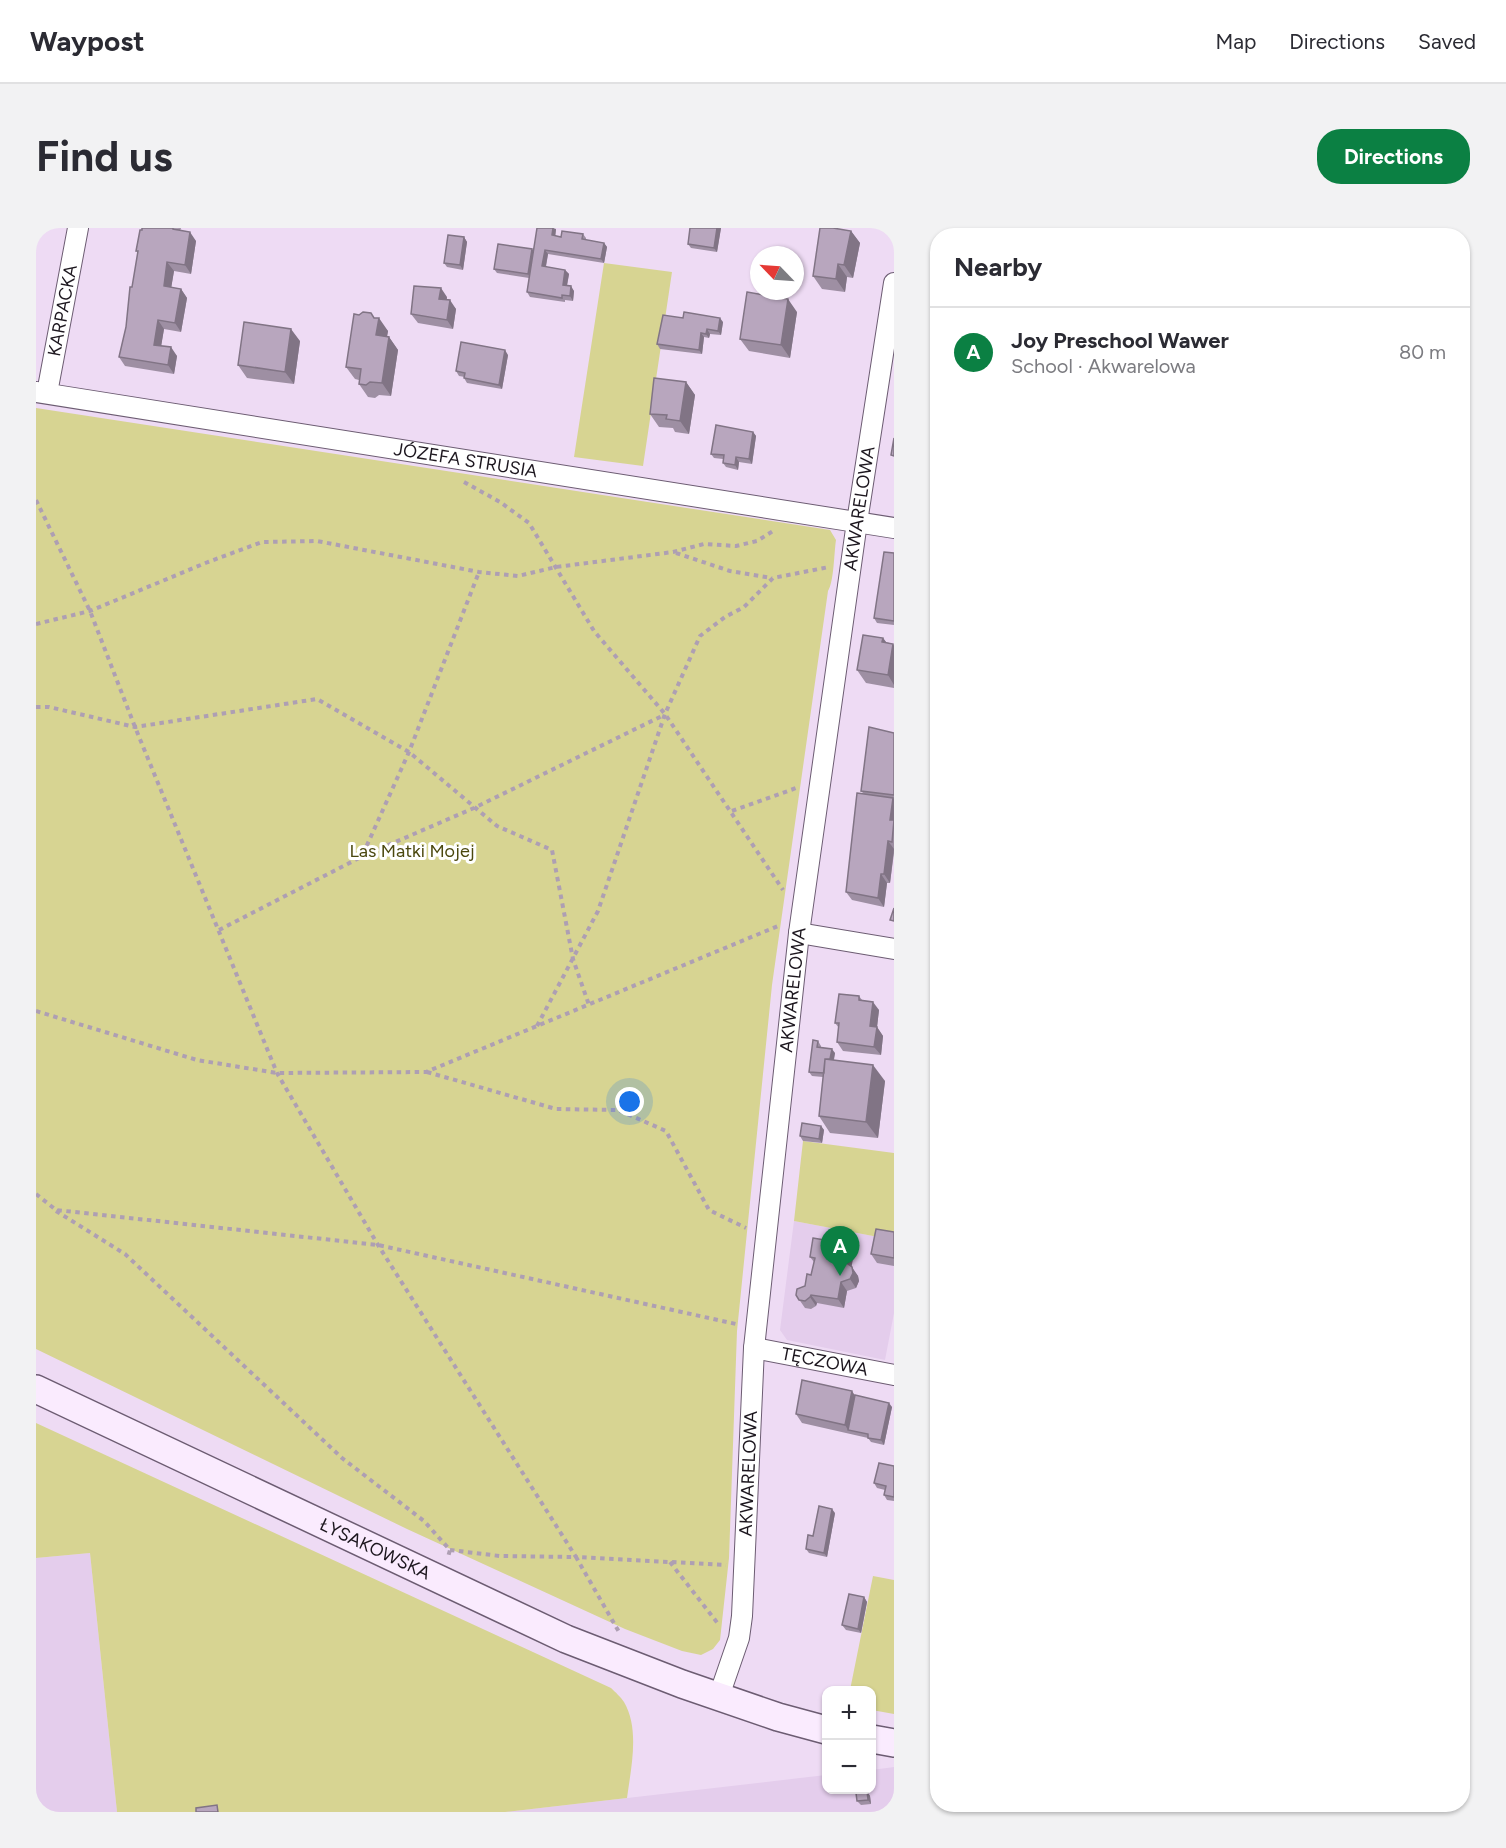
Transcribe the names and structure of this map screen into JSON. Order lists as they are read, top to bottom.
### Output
{
  "streets": {
    "street": [
      "KARPACKA",
      "JÓZEFA STRUSIA",
      "AKWARELOWA",
      "TĘCZOWA",
      "ŁYSAKOWSKA"
    ]
  },
  "crossings": [
    ["KARPACKA", "JÓZEFA STRUSIA"],
    ["JÓZEFA STRUSIA", "AKWARELOWA"],
    ["AKWARELOWA", "TĘCZOWA"],
    ["AKWARELOWA", "ŁYSAKOWSKA"]
  ],
  "parks": ["Las Matki Mojej"],
  "north": "top left",
  "page": {
    "header": "Waypost",
    "nav": ["Map", "Directions", "Saved"],
    "buttons": "Directions",
    "title": "Find us",
    "heading": "Nearby",
    "list": [
      {
        "mark": "A",
        "name": "Joy Preschool Wawer",
        "note": "School · Akwarelowa",
        "value": "80 m"
      }
    ],
    "pins": "A",
    "map_buttons": ["+", "−"]
  }
}
